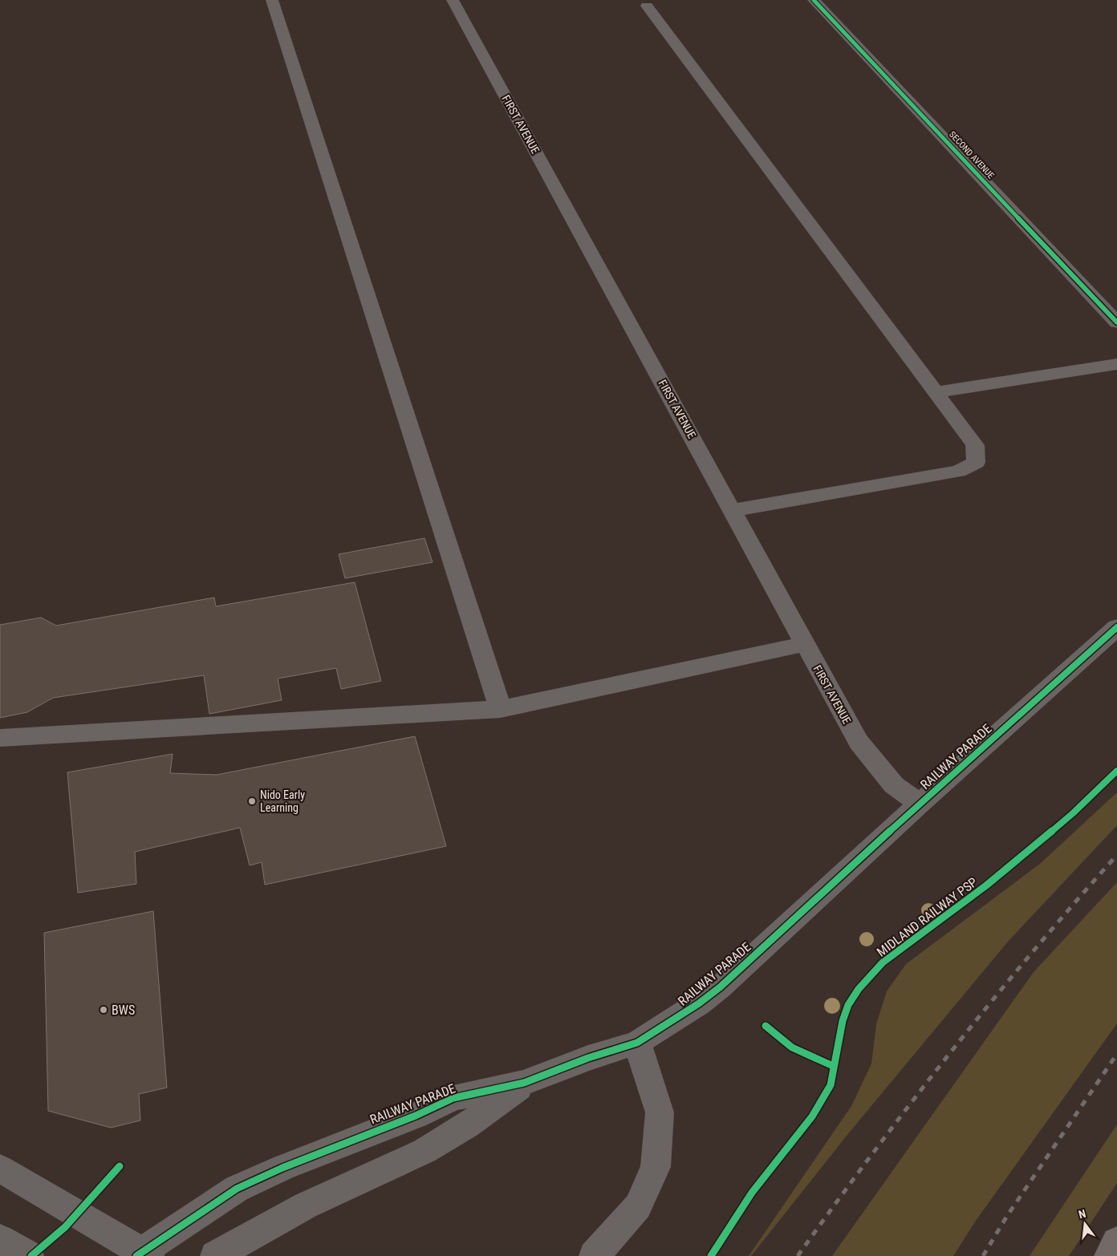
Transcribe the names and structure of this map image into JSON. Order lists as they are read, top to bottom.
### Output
{
  "streets": {
    "street": ["FIRST AVENUE", "SECOND AVENUE", "RAILWAY PARADE"],
    "cycle path": ["MIDLAND RAILWAY PSP"]
  },
  "crossings": [
    ["FIRST AVENUE", "RAILWAY PARADE"]
  ],
  "places": ["Nido Early Learning", "BWS"],
  "north": "top"
}
